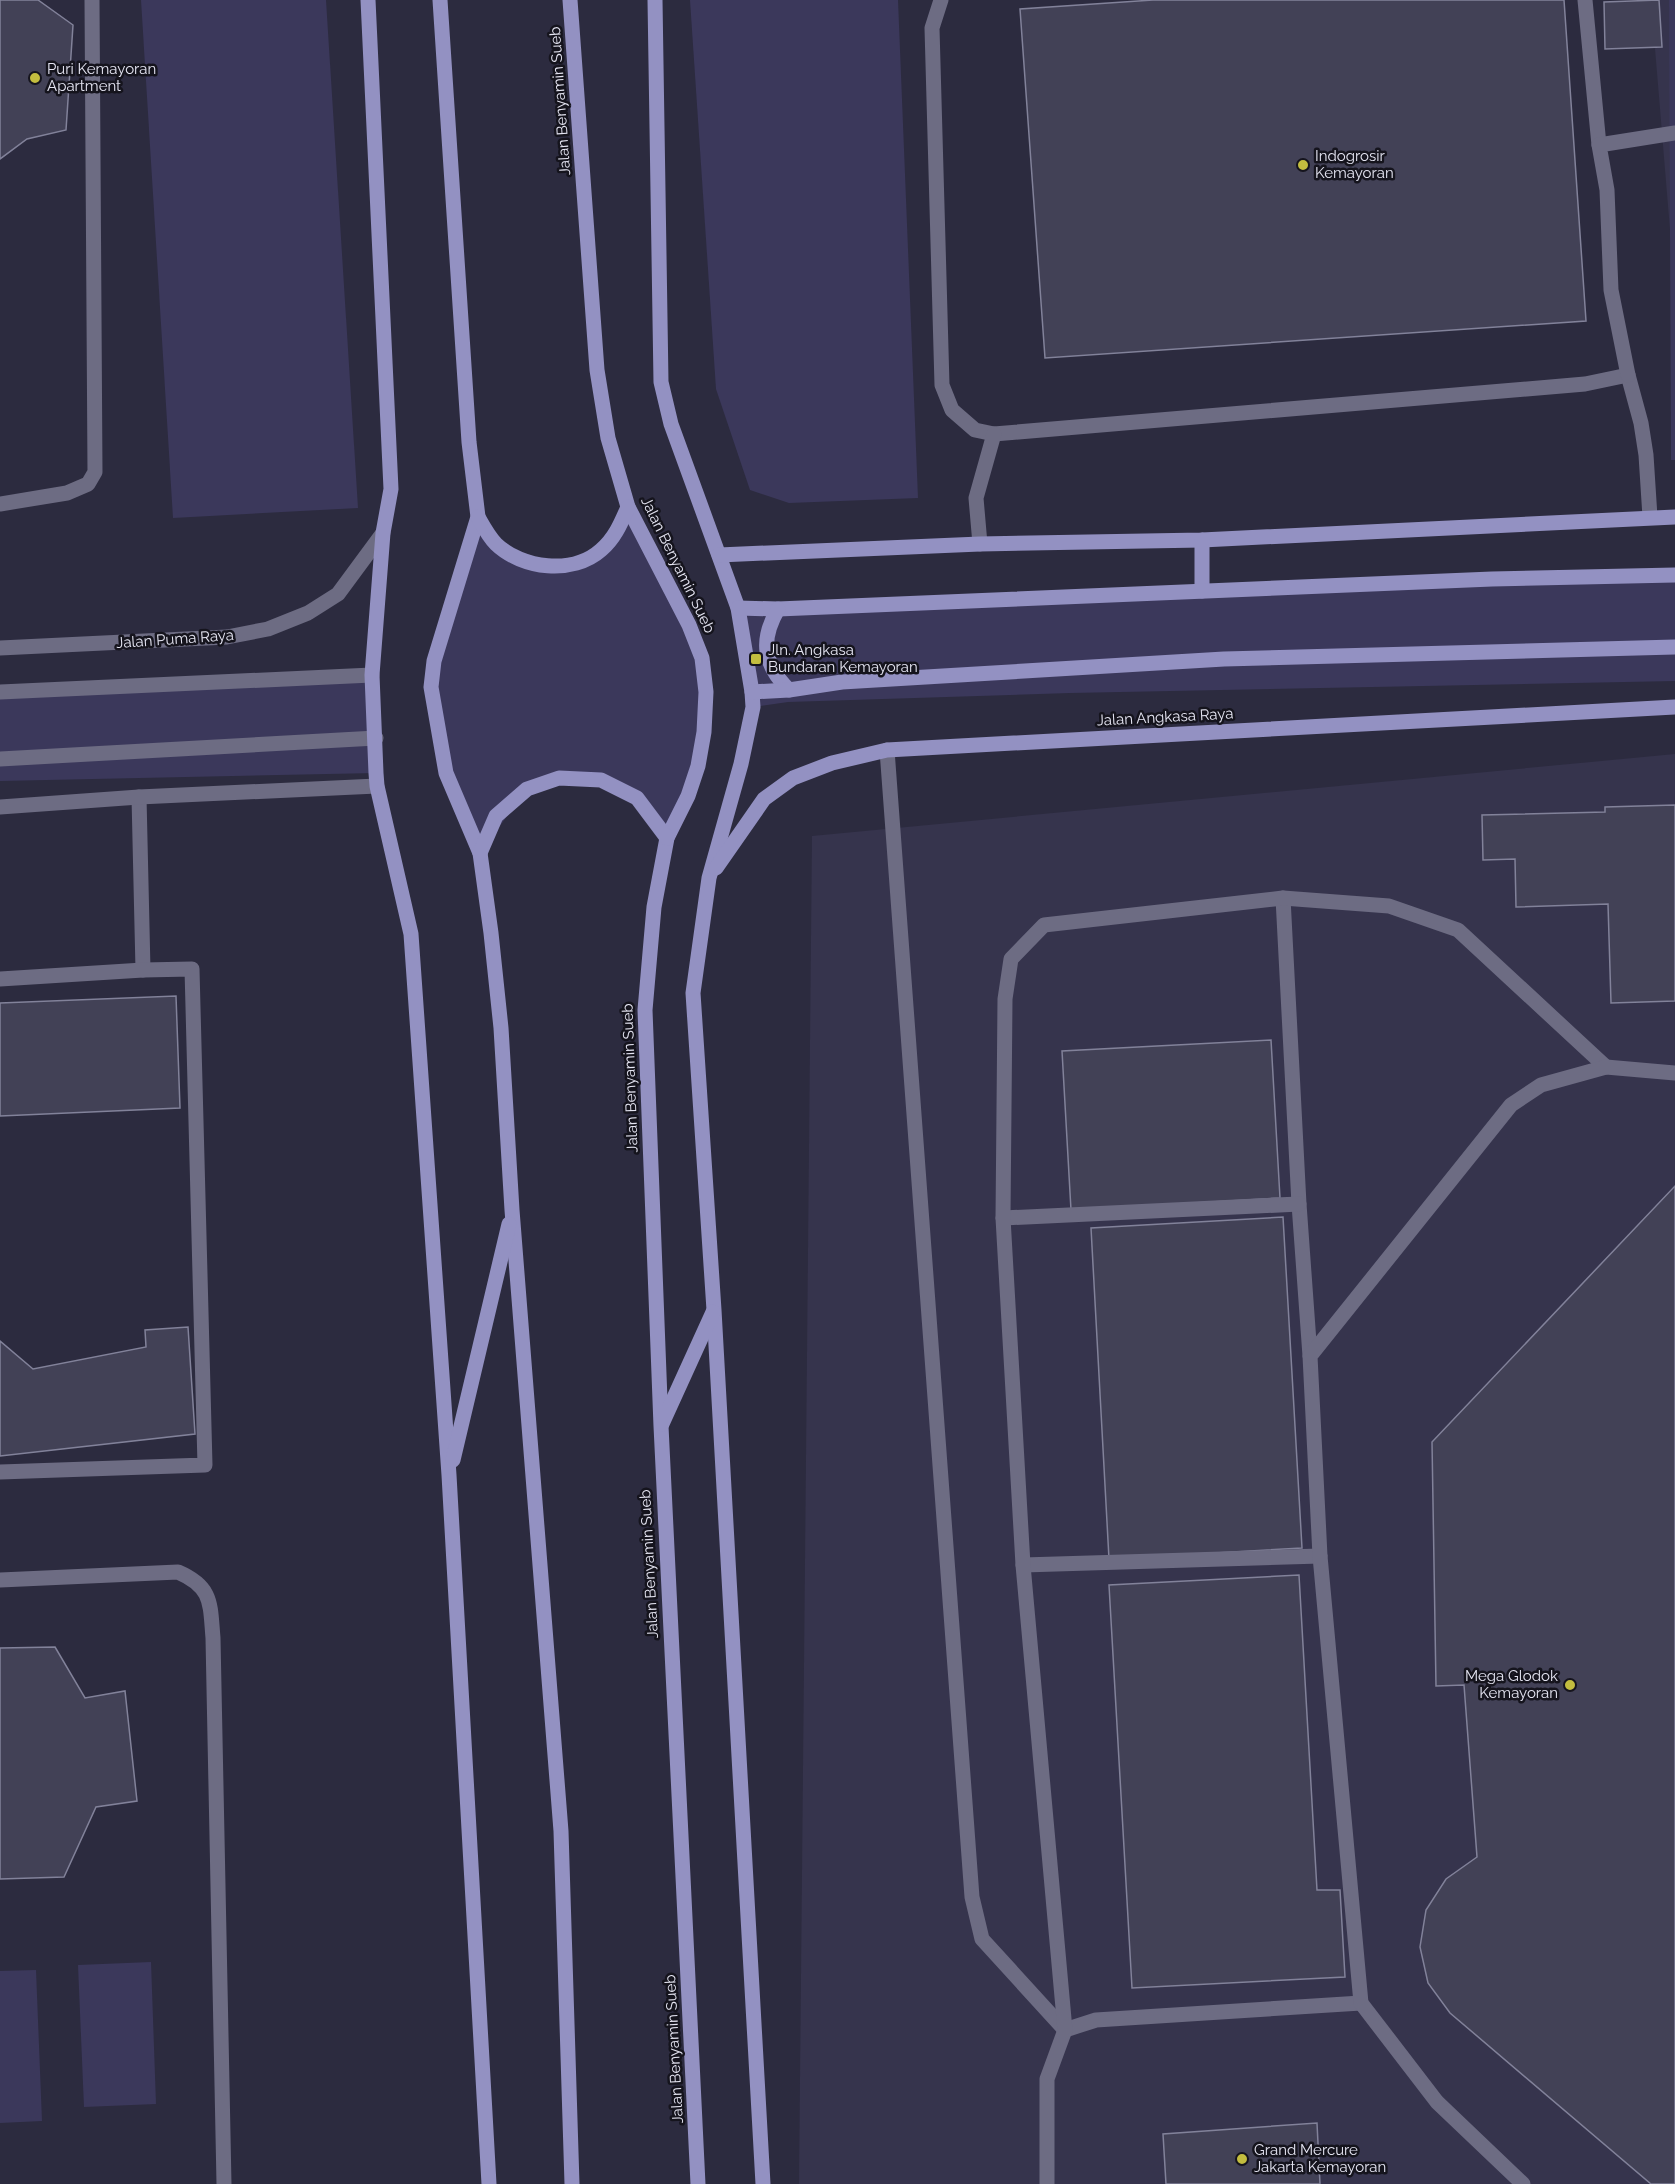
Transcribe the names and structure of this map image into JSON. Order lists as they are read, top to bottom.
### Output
{
  "streets": {
    "main road": ["Jalan Benyamin Sueb", "Jalan Angkasa Raya"],
    "street": ["Jalan Puma Raya"]
  },
  "crossings": [
    ["Jalan Benyamin Sueb", "Jalan Angkasa Raya"]
  ],
  "places": {
    "other": [
      "Puri Kemayoran Apartment",
      "Indogrosir Kemayoran",
      "Mega Glodok Kemayoran",
      "Grand Mercure Jakarta Kemayoran"
    ],
    "transit": ["Jln. Angkasa Bundaran Kemayoran"]
  }
}
